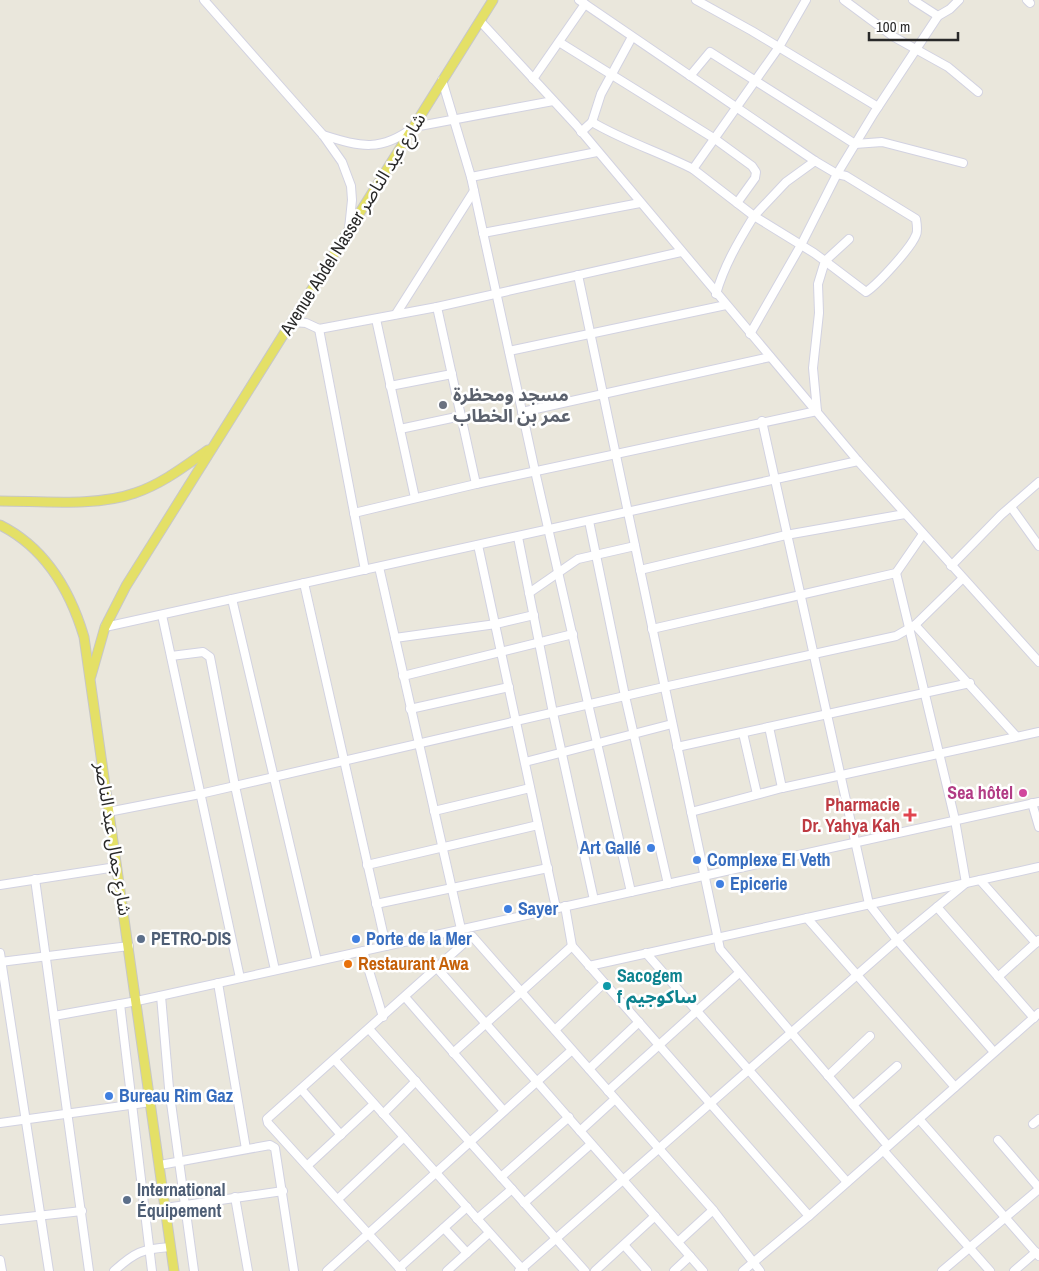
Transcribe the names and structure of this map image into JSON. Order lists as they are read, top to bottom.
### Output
{
  "streets": {
    "main road": ["Avenue Abdel Nasser شارع عبد الناصر", "شارع جمال عبد الناصر"]
  },
  "crossings": [
    ["Avenue Abdel Nasser شارع عبد الناصر", "شارع جمال عبد الناصر"]
  ],
  "places": {
    "other": [
      "مسجد ومحظرة عمر بن الخطاب",
      "Sea hôtel",
      "Art Gallé",
      "Complexe El Veth",
      "Epicerie",
      "Sayer",
      "PETRO-DIS",
      "Porte de la Mer",
      "Restaurant Awa",
      "Sacogem f ساكوجيم",
      "Bureau Rim Gaz",
      "International Équipement"
    ],
    "health": ["Pharmacie Dr. Yahya Kah"]
  },
  "scale_bar": "100 m"
}
